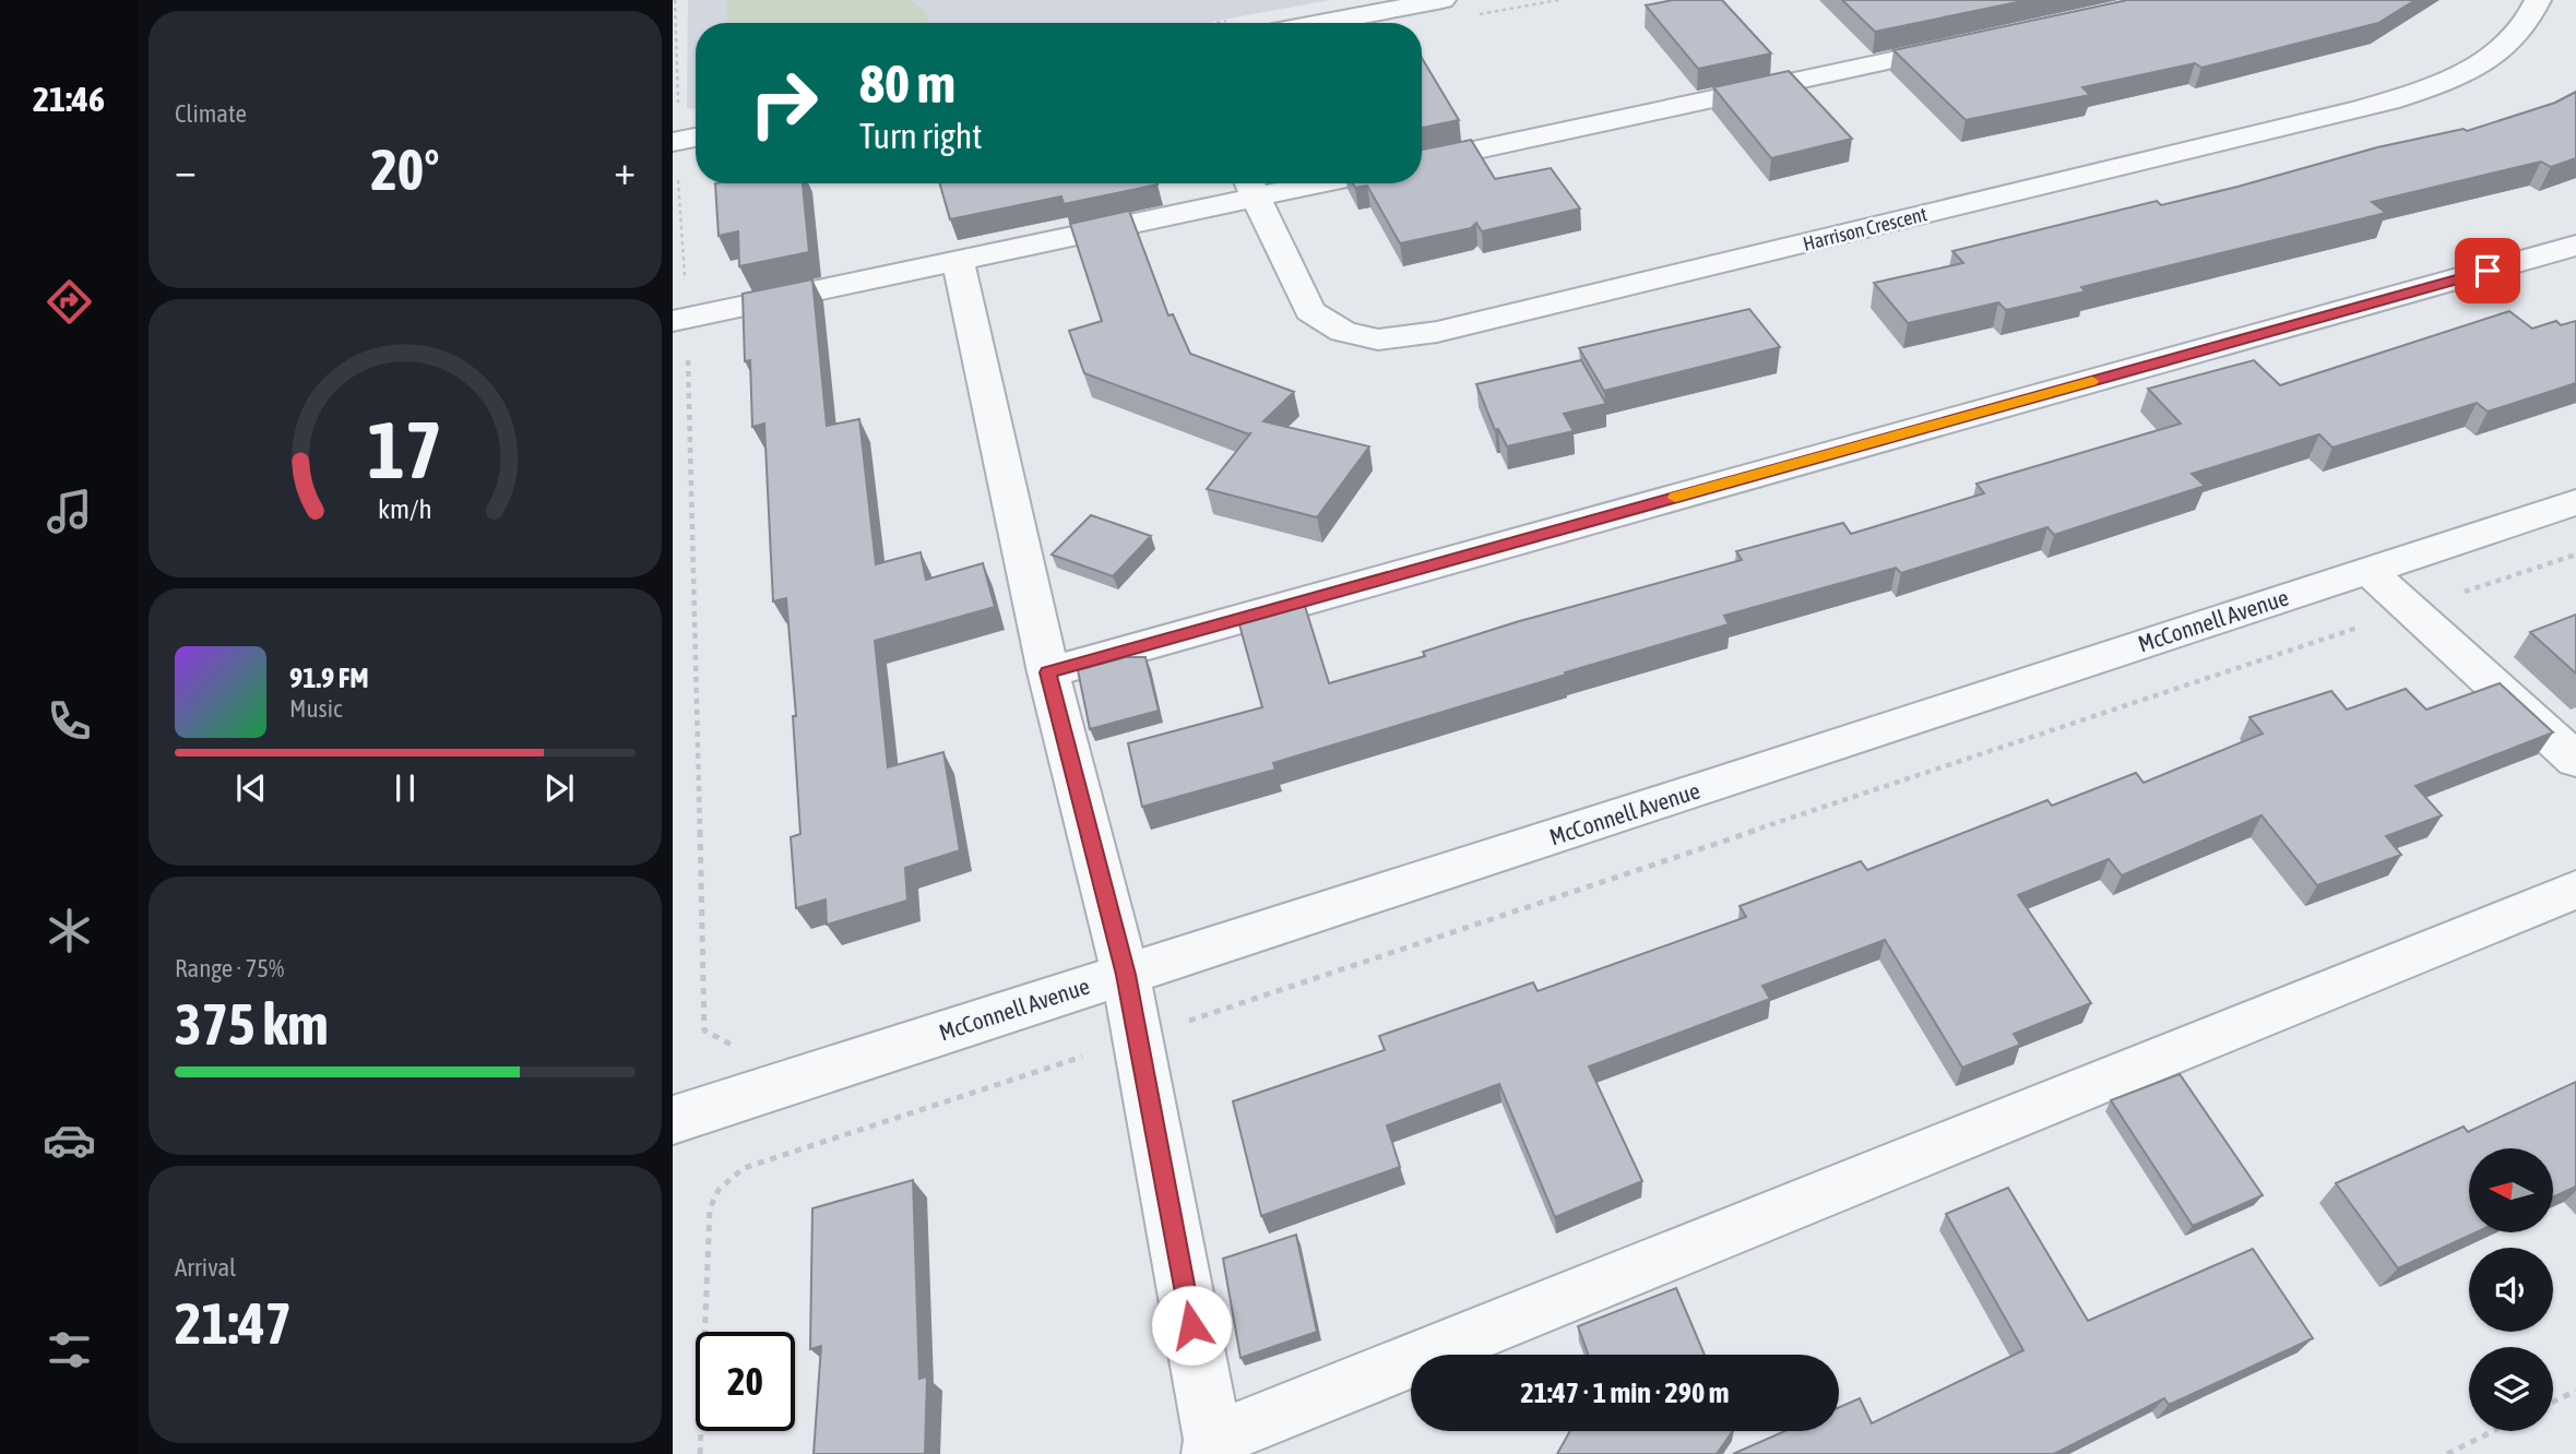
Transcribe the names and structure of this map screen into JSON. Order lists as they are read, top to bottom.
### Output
{
  "streets": {
    "street": ["Harrison Crescent", "McConnell Avenue"]
  },
  "north": "left",
  "page": {
    "tabs": "21:46",
    "tile": [
      "Climate",
      ["Range · 75%", "375 km"],
      ["Arrival", "21:47"]
    ],
    "turn": ["80 m", "Turn right"],
    "heat": ["−", "20°", "+"],
    "song": ["91.9 FM", "Music"],
    "limit": "20",
    "trip": "21:47 · 1 min · 290 m",
    "gauge": ["17", "km/h"]
  }
}
